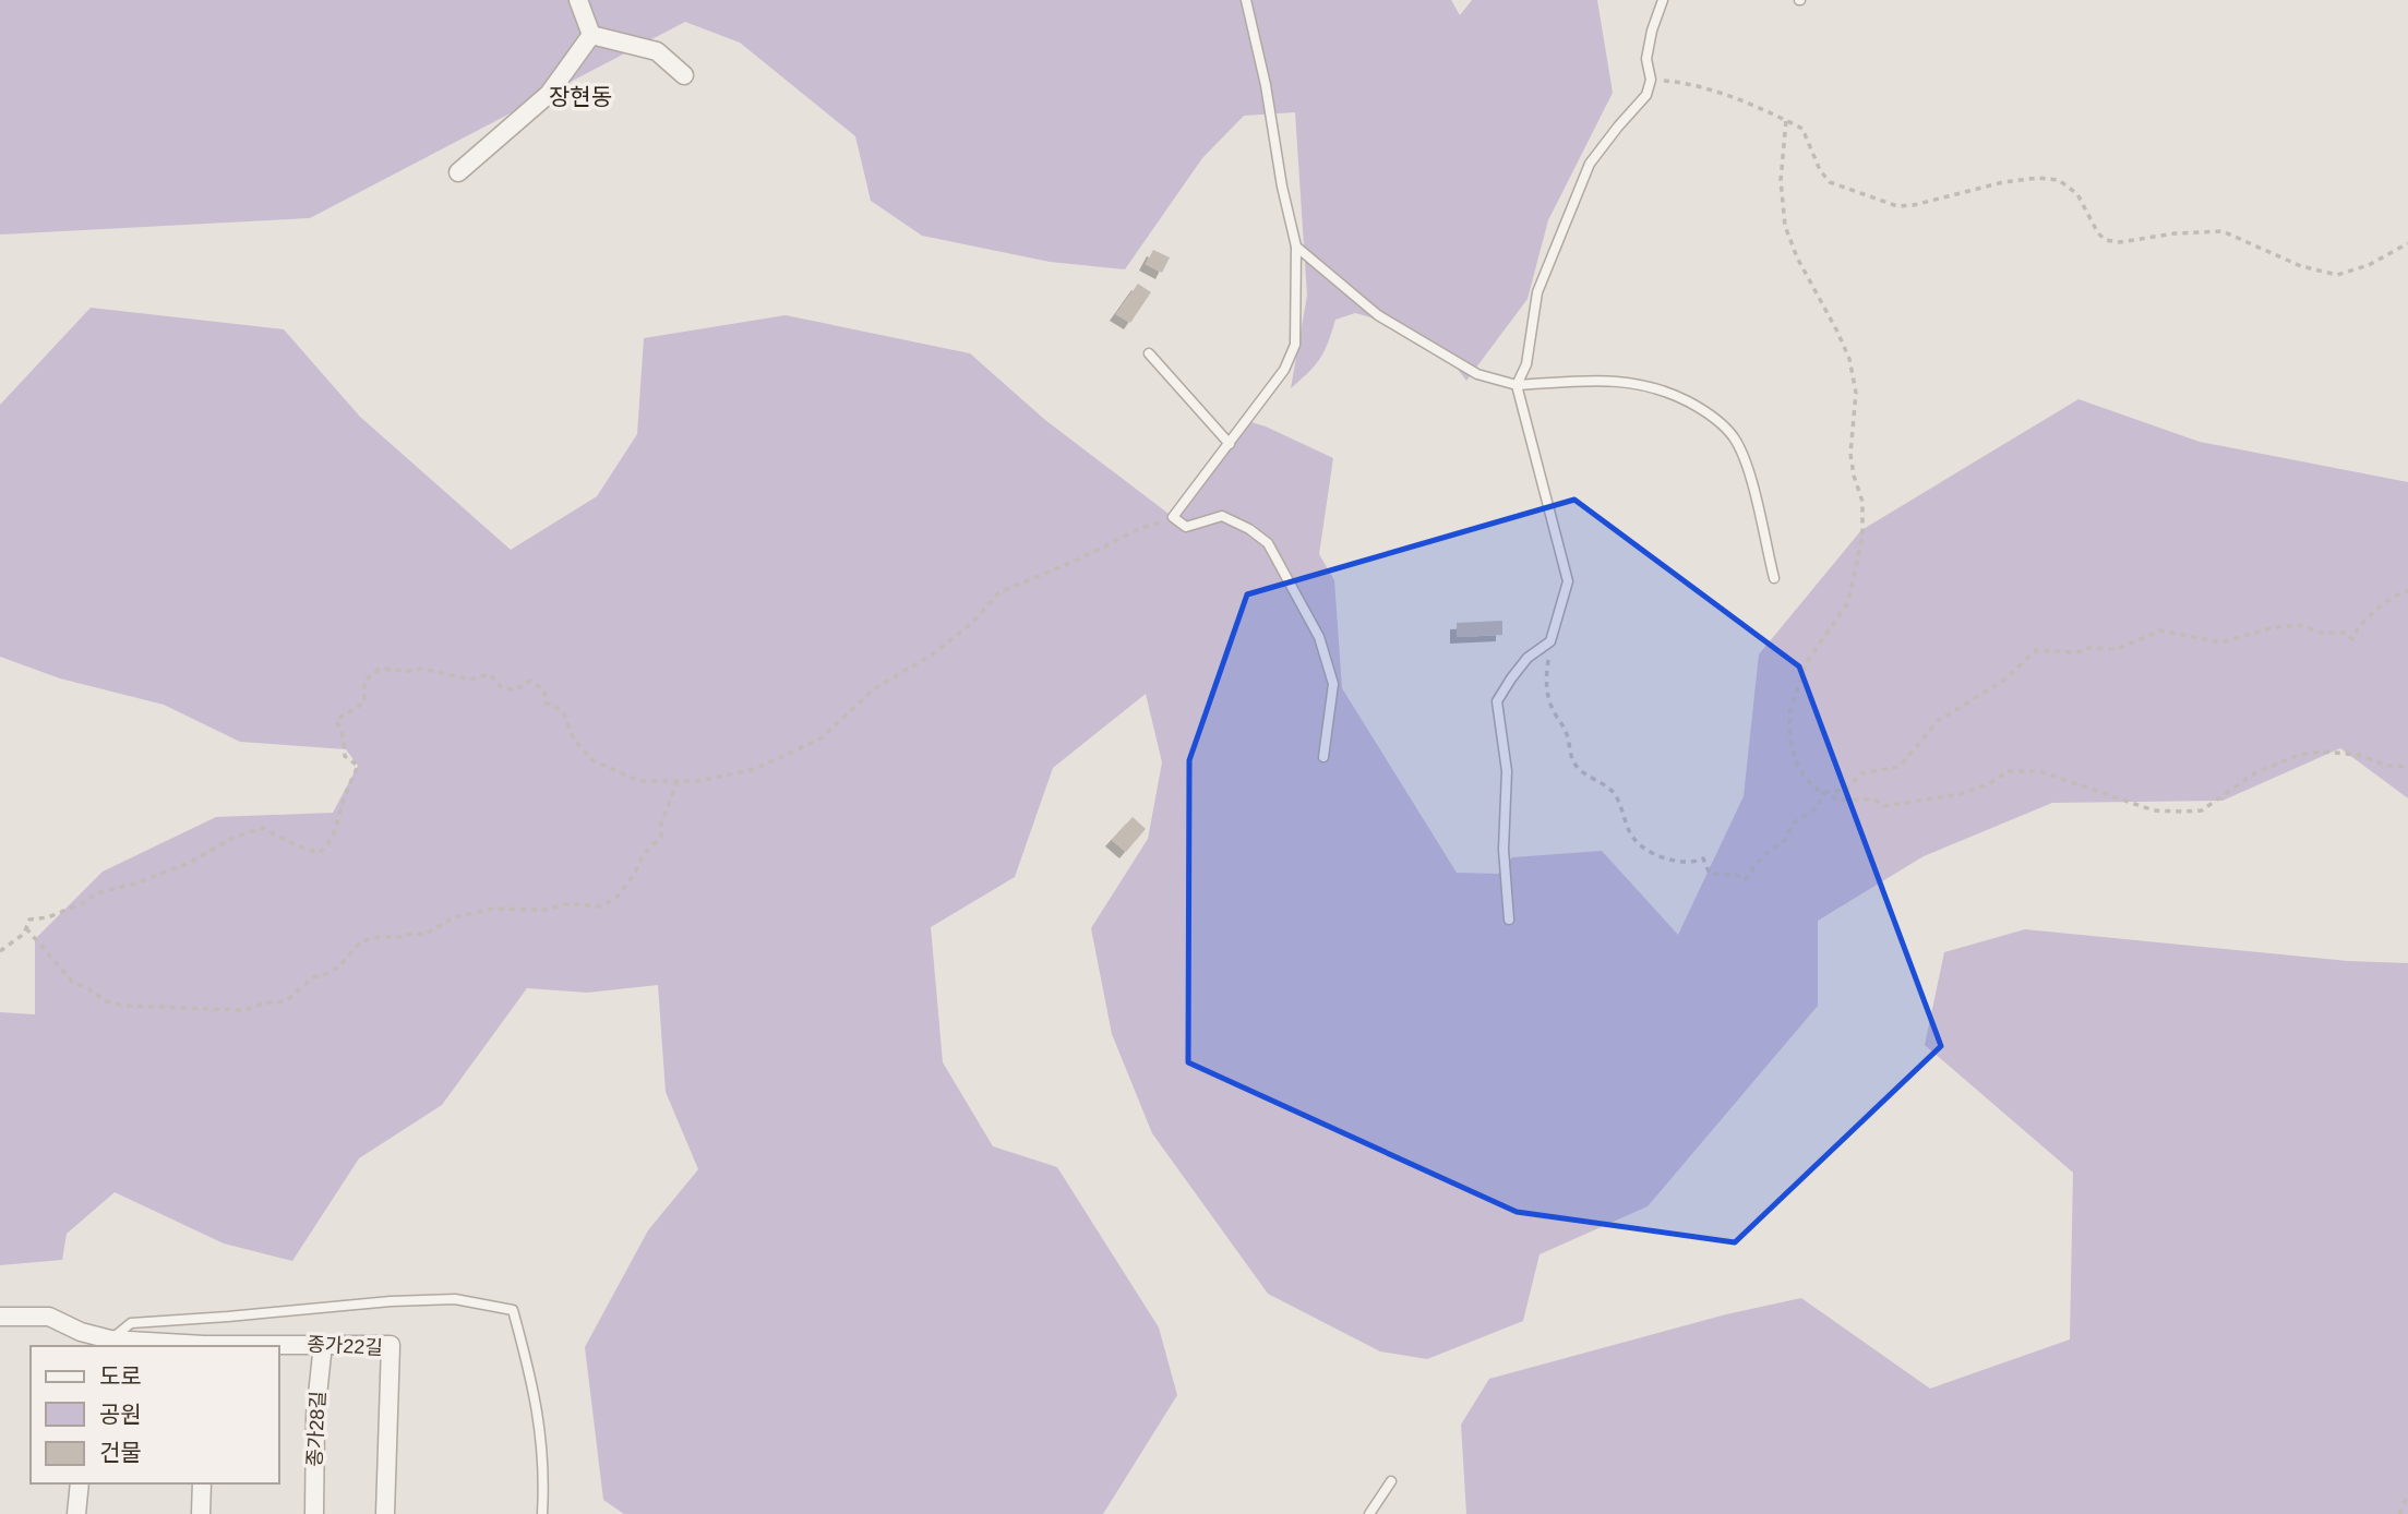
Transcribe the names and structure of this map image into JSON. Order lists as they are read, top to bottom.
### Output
{
  "streets": {
    "street": ["종가22길", "종가28길"]
  },
  "crossings": [
    ["종가22길", "종가28길"]
  ],
  "districts": ["장현동"],
  "legend": ["도로", "공원", "건물"]
}
